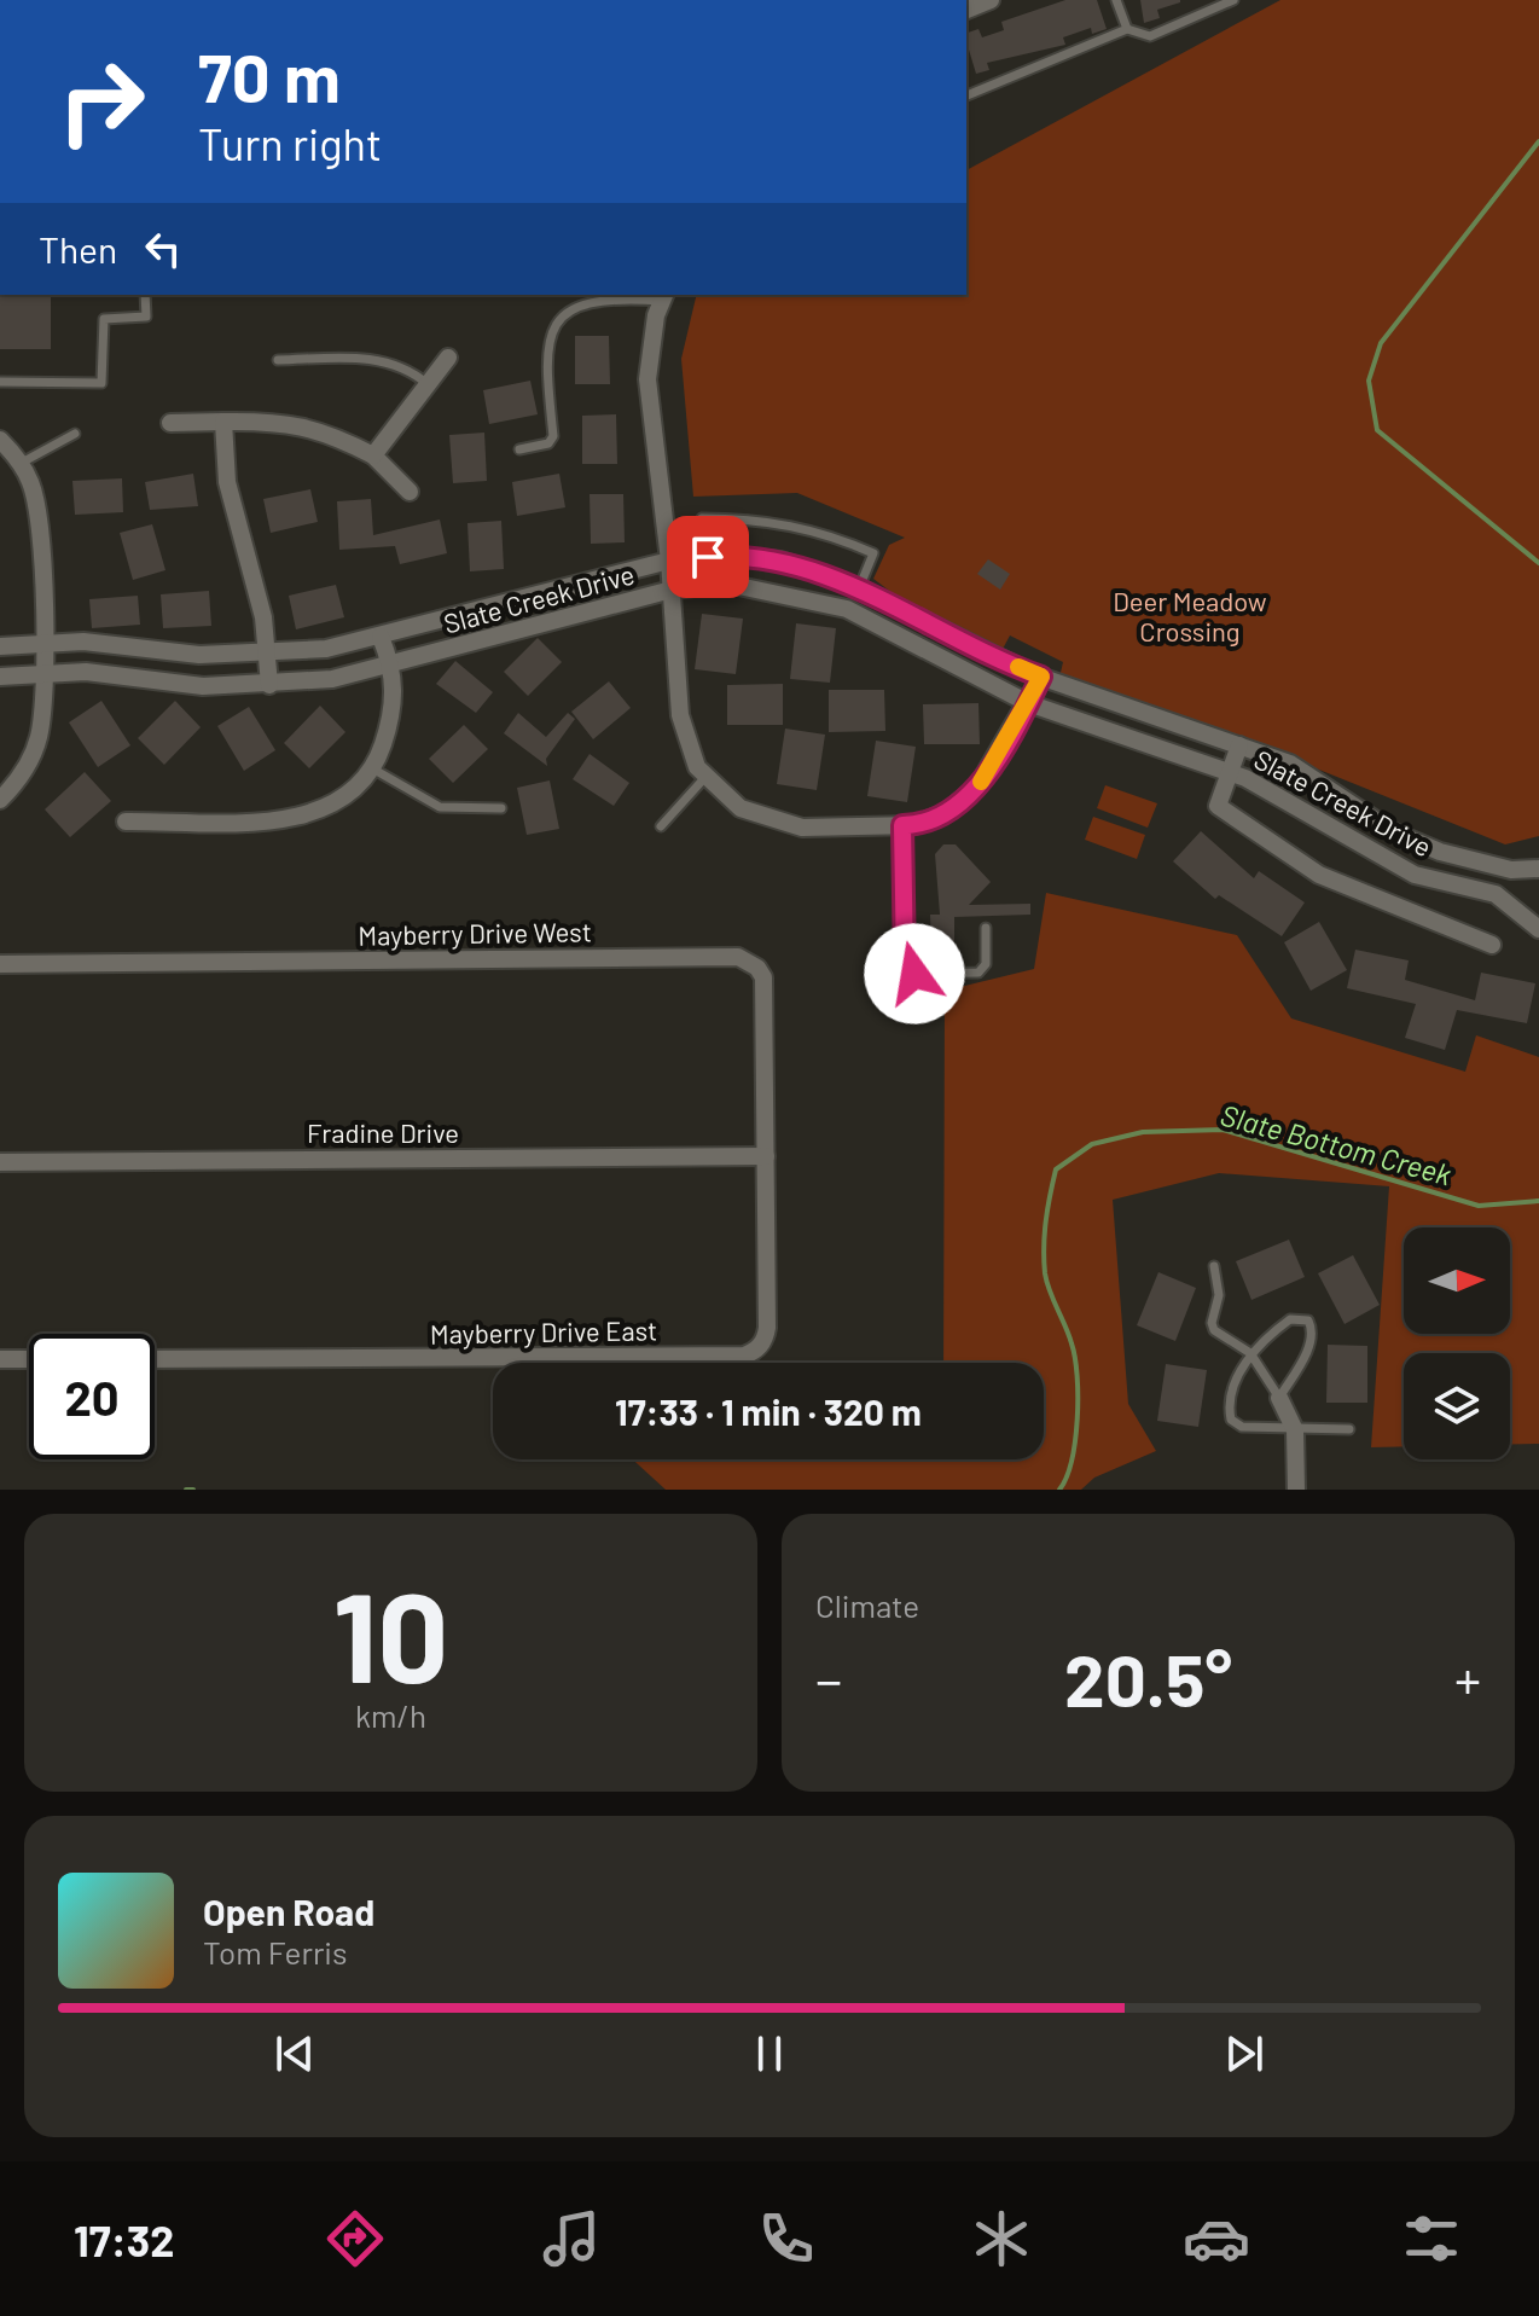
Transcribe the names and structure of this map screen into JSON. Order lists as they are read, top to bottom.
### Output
{
  "streets": {
    "street": [
      "Slate Creek Drive",
      "Mayberry Drive West",
      "Fradine Drive",
      "Mayberry Drive East"
    ]
  },
  "crossings": [
    ["Mayberry Drive West", "Fradine Drive"],
    ["Mayberry Drive West", "Mayberry Drive East"],
    ["Fradine Drive", "Mayberry Drive East"]
  ],
  "water": ["Slate Bottom Creek"],
  "parks": ["Deer Meadow Crossing"],
  "north": "right",
  "page": {
    "turn": ["70 m", "Turn right"],
    "then": "Then",
    "limit": "20",
    "trip": "17:33 · 1 min · 320 m",
    "tile": [
      ["10", "km/h"],
      "Climate"
    ],
    "heat": ["−", "20.5°", "+"],
    "song": ["Open Road", "Tom Ferris"],
    "tabs": "17:32"
  }
}
